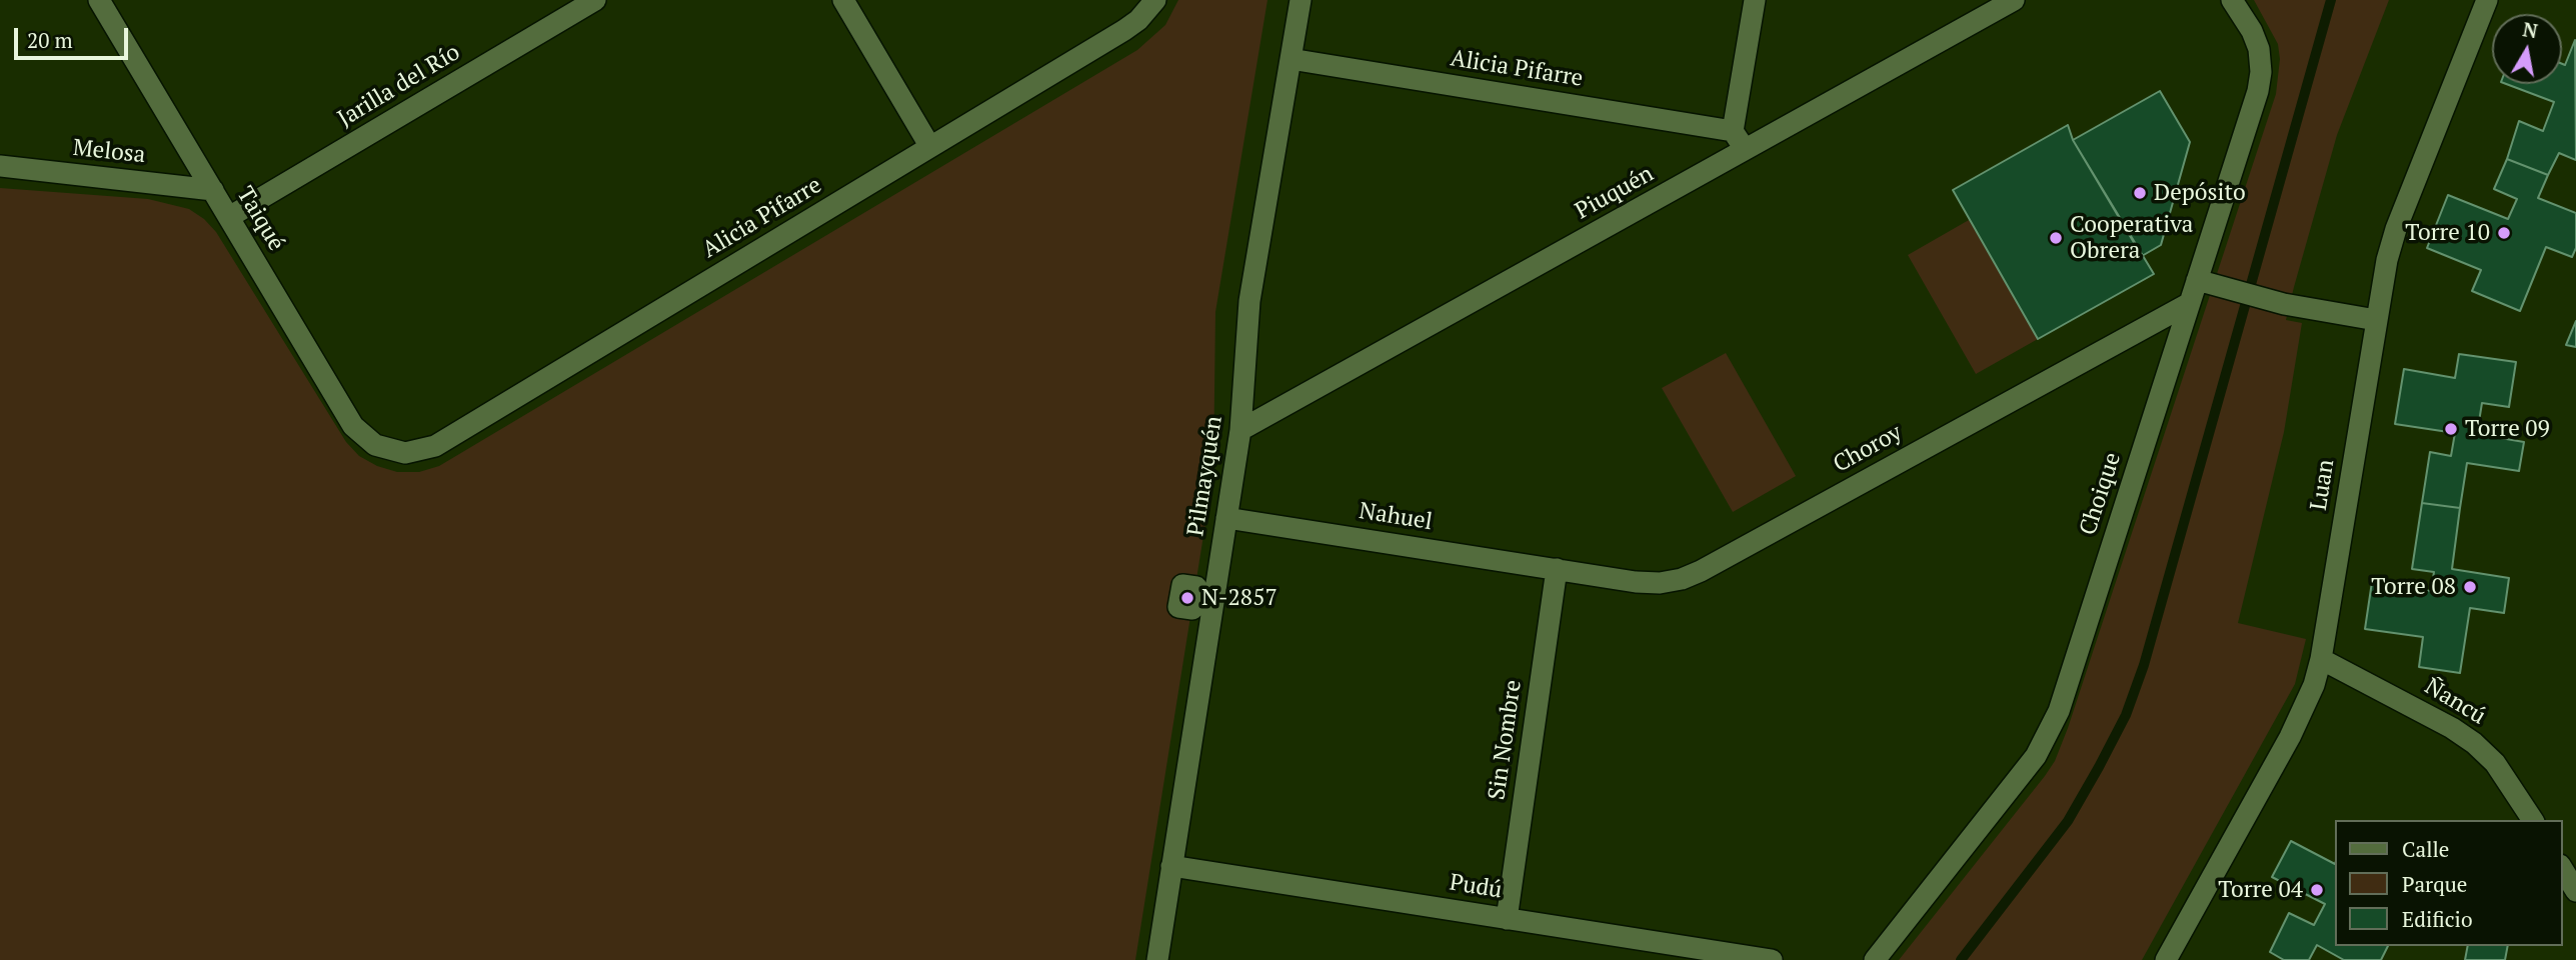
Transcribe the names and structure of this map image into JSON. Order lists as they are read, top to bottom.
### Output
{
  "streets": {
    "street": [
      "Alicia Pifarre",
      "Jarilla del Río",
      "Melosa",
      "Piuquén",
      "Taiqué",
      "Choroy",
      "Pilmayquén",
      "Luan",
      "Choique",
      "Nahuel",
      "Ñancú",
      "Sin Nombre",
      "Pudú"
    ]
  },
  "crossings": [
    ["Alicia Pifarre", "Taiqué"],
    ["Alicia Pifarre", "Pilmayquén"],
    ["Jarilla del Río", "Taiqué"],
    ["Melosa", "Taiqué"],
    ["Piuquén", "Pilmayquén"],
    ["Choroy", "Choique"],
    ["Choroy", "Nahuel"],
    ["Choroy", "Sin Nombre"],
    ["Pilmayquén", "Nahuel"],
    ["Pilmayquén", "Pudú"],
    ["Luan", "Ñancú"],
    ["Nahuel", "Sin Nombre"],
    ["Sin Nombre", "Pudú"]
  ],
  "places": [
    "Depósito",
    "Torre 10",
    "Cooperativa Obrera",
    "Torre 09",
    "Torre 08",
    "N-2857",
    "Torre 04"
  ],
  "legend": ["Calle", "Parque", "Edificio"],
  "scale_bar": "20 m",
  "north": "top"
}
